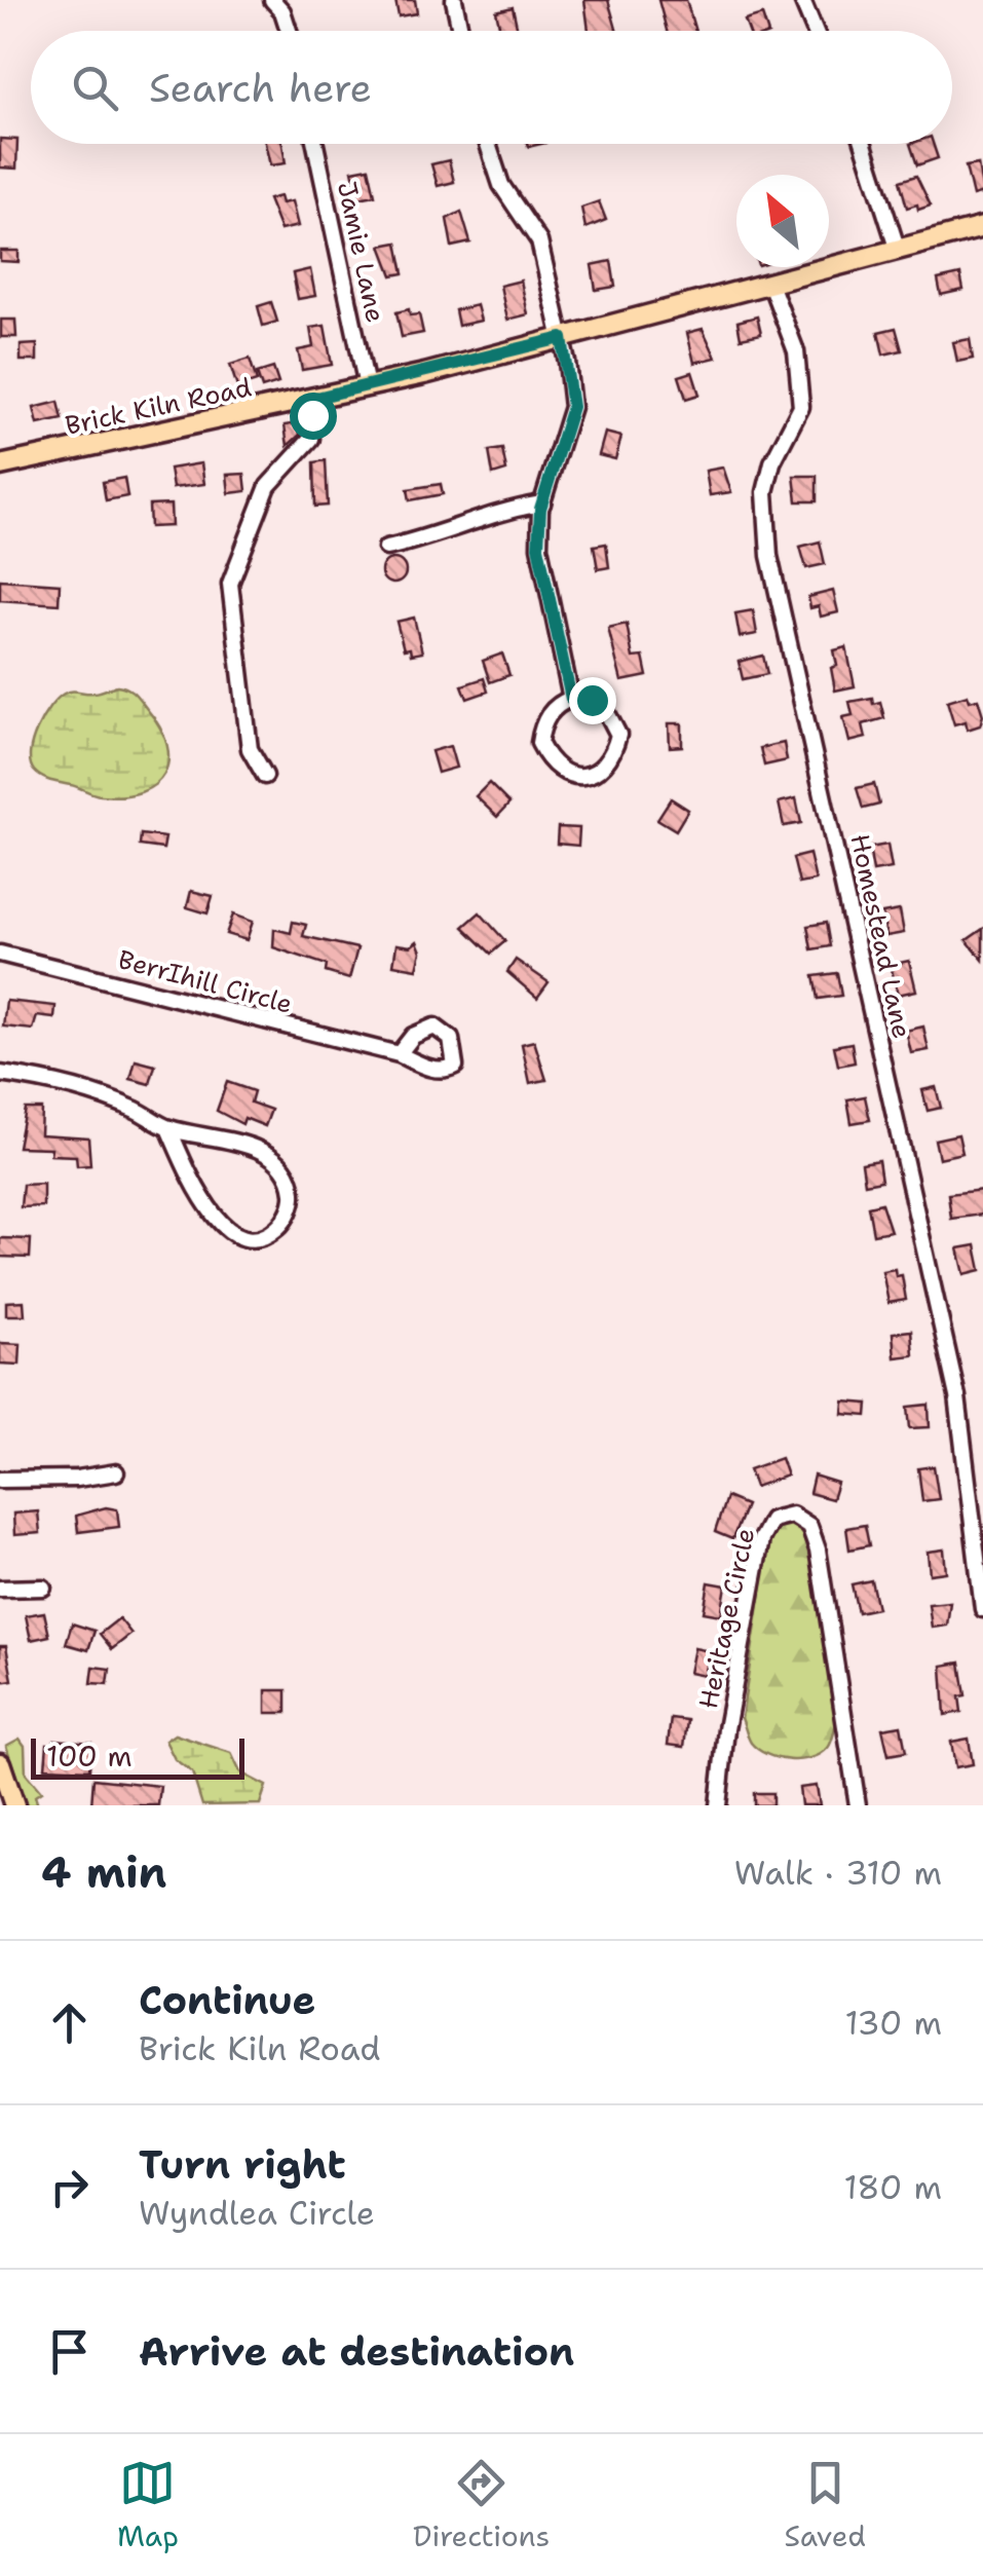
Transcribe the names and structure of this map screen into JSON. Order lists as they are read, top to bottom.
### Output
{
  "streets": {
    "main road": ["Brick Kiln Road"],
    "street": [
      "Jamie Lane",
      "Homestead Lane",
      "BerrIhill Circle",
      "Heritage Circle"
    ]
  },
  "crossings": [
    ["Jamie Lane", "Brick Kiln Road"],
    ["Brick Kiln Road", "Homestead Lane"]
  ],
  "scale_bar": "100 m",
  "north": "top left",
  "page": {
    "search": "Search here",
    "scale": "100 m",
    "heading": ["4 min", "Walk · 310 m"],
    "list": [
      ["Continue", "Brick Kiln Road", "130 m"],
      ["Turn right", "Wyndlea Circle", "180 m"],
      "Arrive at destination"
    ],
    "nav": ["Map", "Directions", "Saved"]
  }
}
